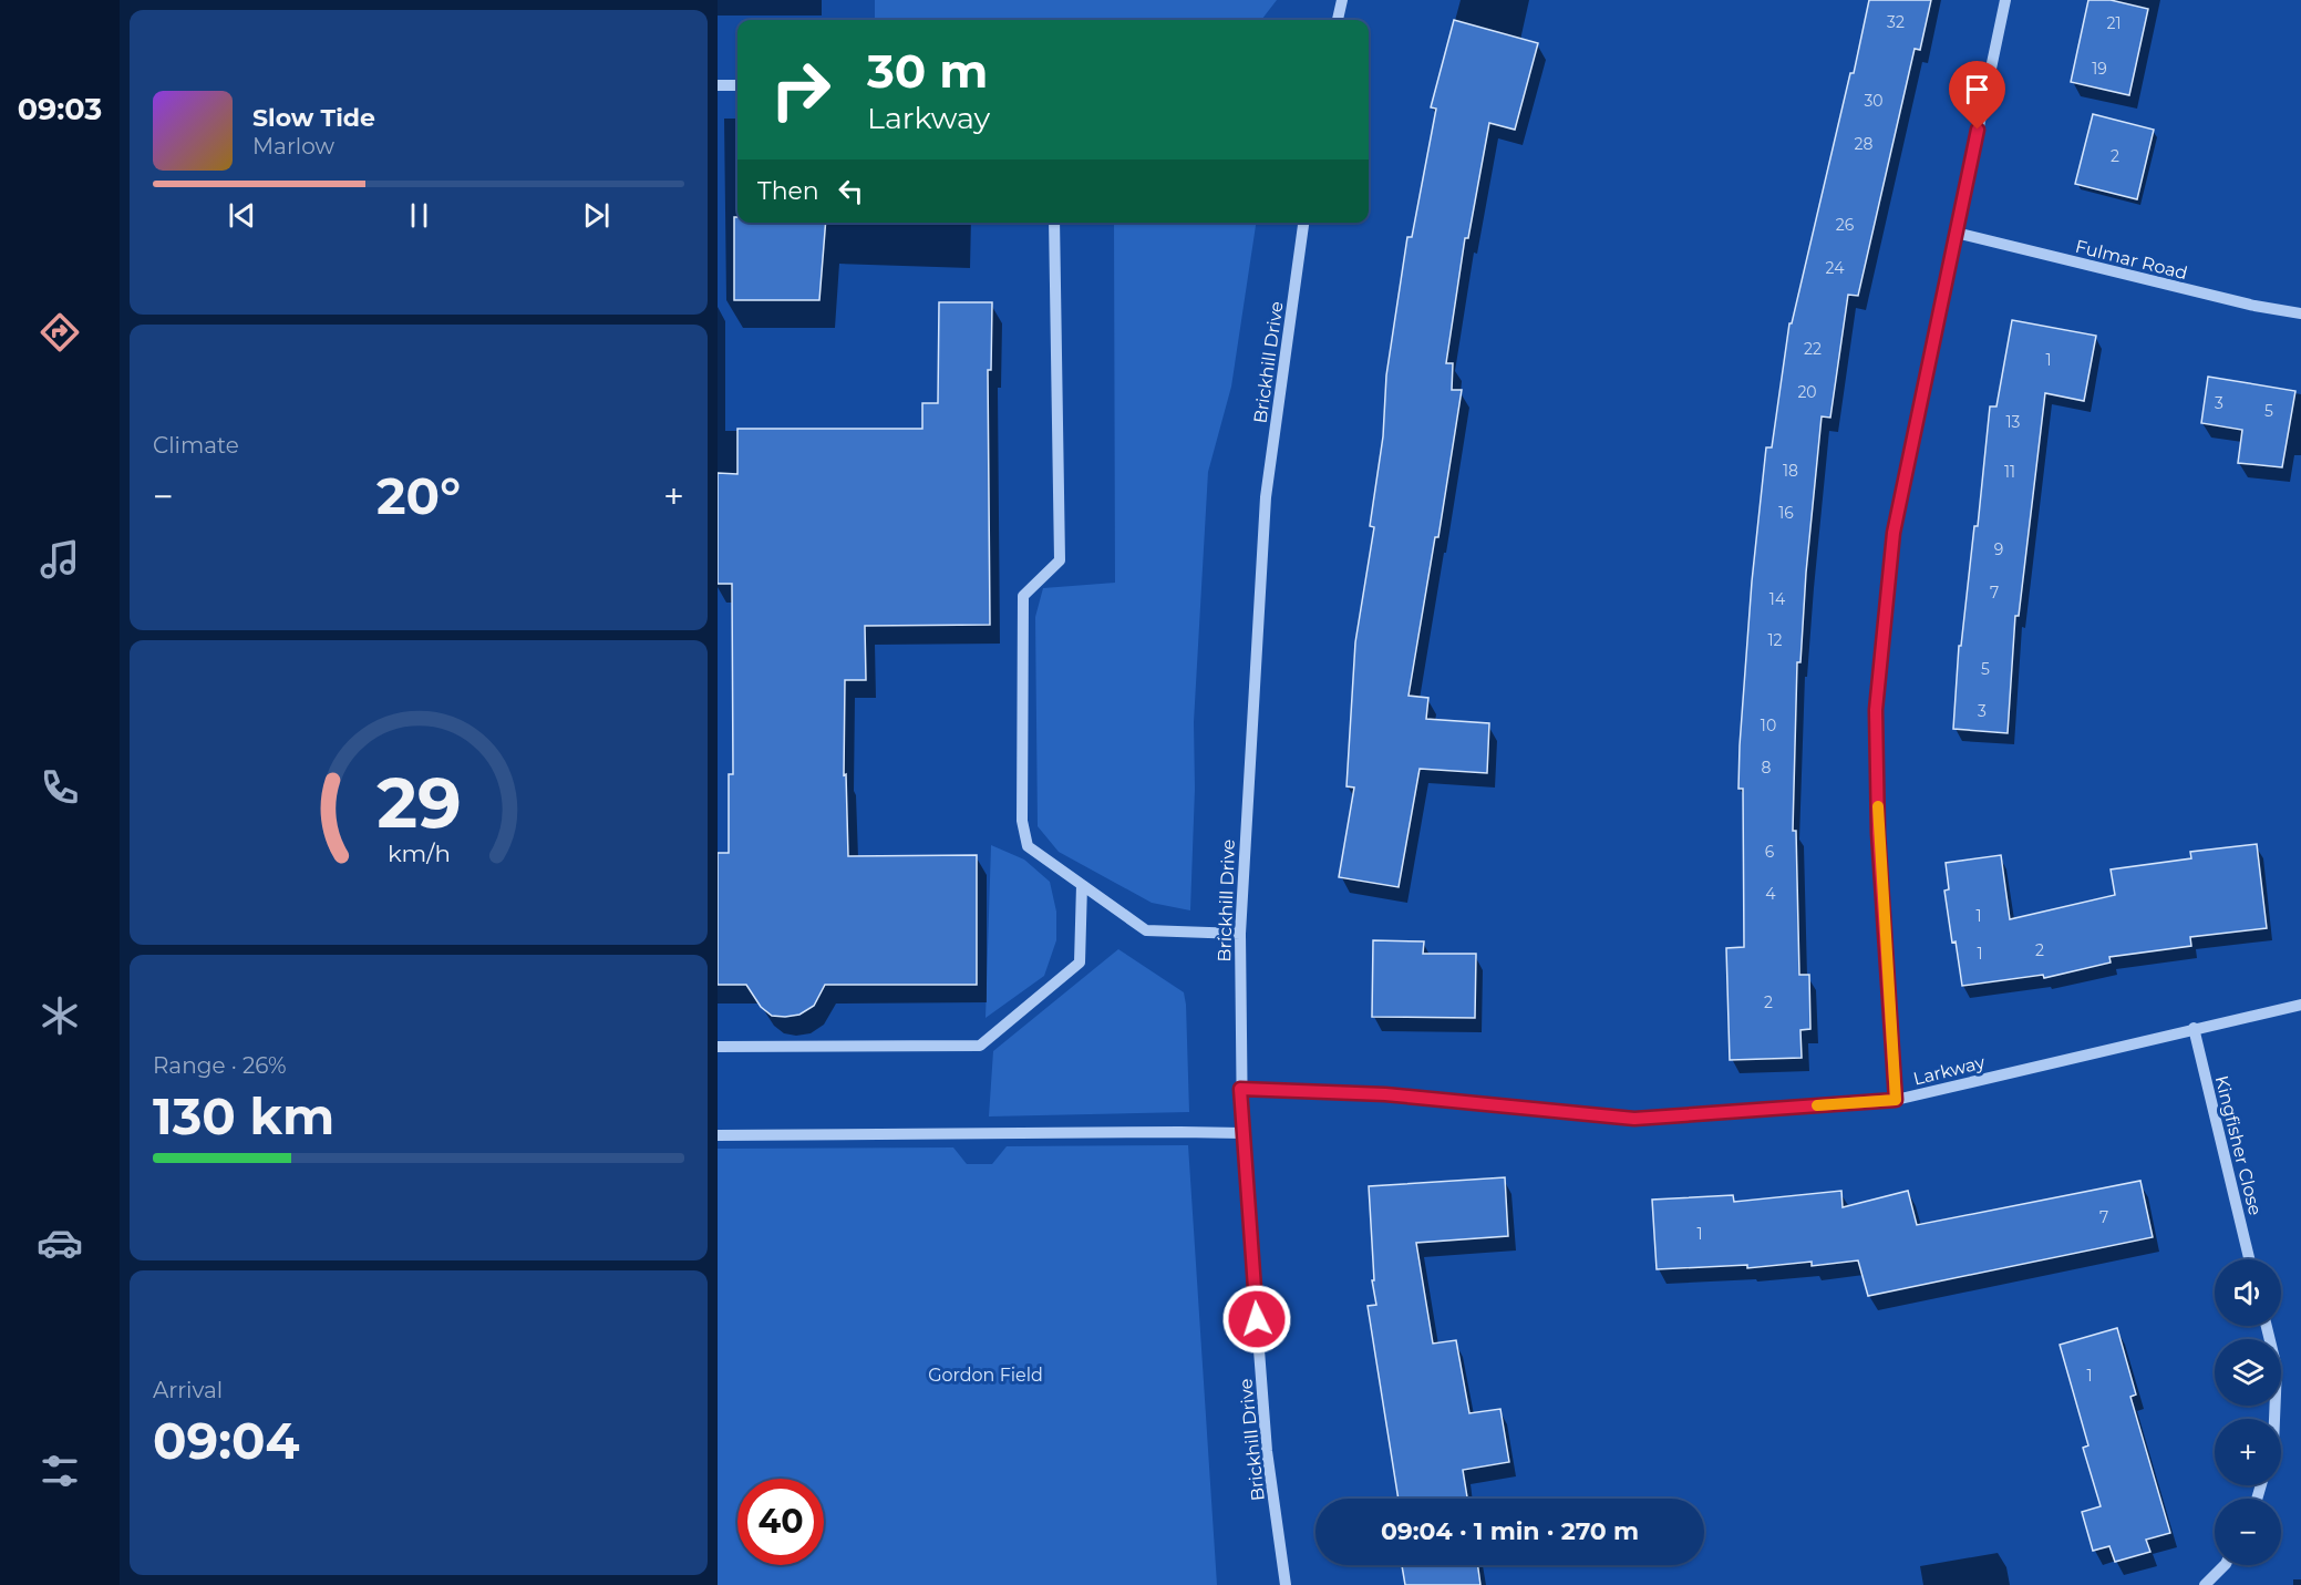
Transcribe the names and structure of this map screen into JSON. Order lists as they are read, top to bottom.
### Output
{
  "streets": {
    "street": [
      "Fulmar Road",
      "Brickhill Drive",
      "Larkway",
      "Kingfisher Close"
    ]
  },
  "crossings": [
    ["Brickhill Drive", "Larkway"],
    ["Larkway", "Kingfisher Close"]
  ],
  "parks": ["Gordon Field"],
  "house_numbers": [
    "32",
    "21",
    "19",
    "30",
    "28",
    "2",
    "26",
    "24",
    "22",
    "1",
    "20",
    "3",
    "5",
    "13",
    "18",
    "11",
    "16",
    "9",
    "7",
    "14",
    "12",
    "5",
    "3",
    "10",
    "8",
    "6",
    "4",
    "1",
    "2",
    "1",
    "2",
    "7",
    "1",
    "1"
  ],
  "page": {
    "tabs": "09:03",
    "turn": ["30 m", "Larkway"],
    "song": ["Slow Tide", "Marlow"],
    "then": "Then",
    "tile": [
      "Climate",
      ["Range · 26%", "130 km"],
      ["Arrival", "09:04"]
    ],
    "heat": ["−", "20°", "+"],
    "map_buttons": ["+", "−"],
    "limit": "40",
    "trip": "09:04 · 1 min · 270 m",
    "gauge": ["29", "km/h"]
  }
}
